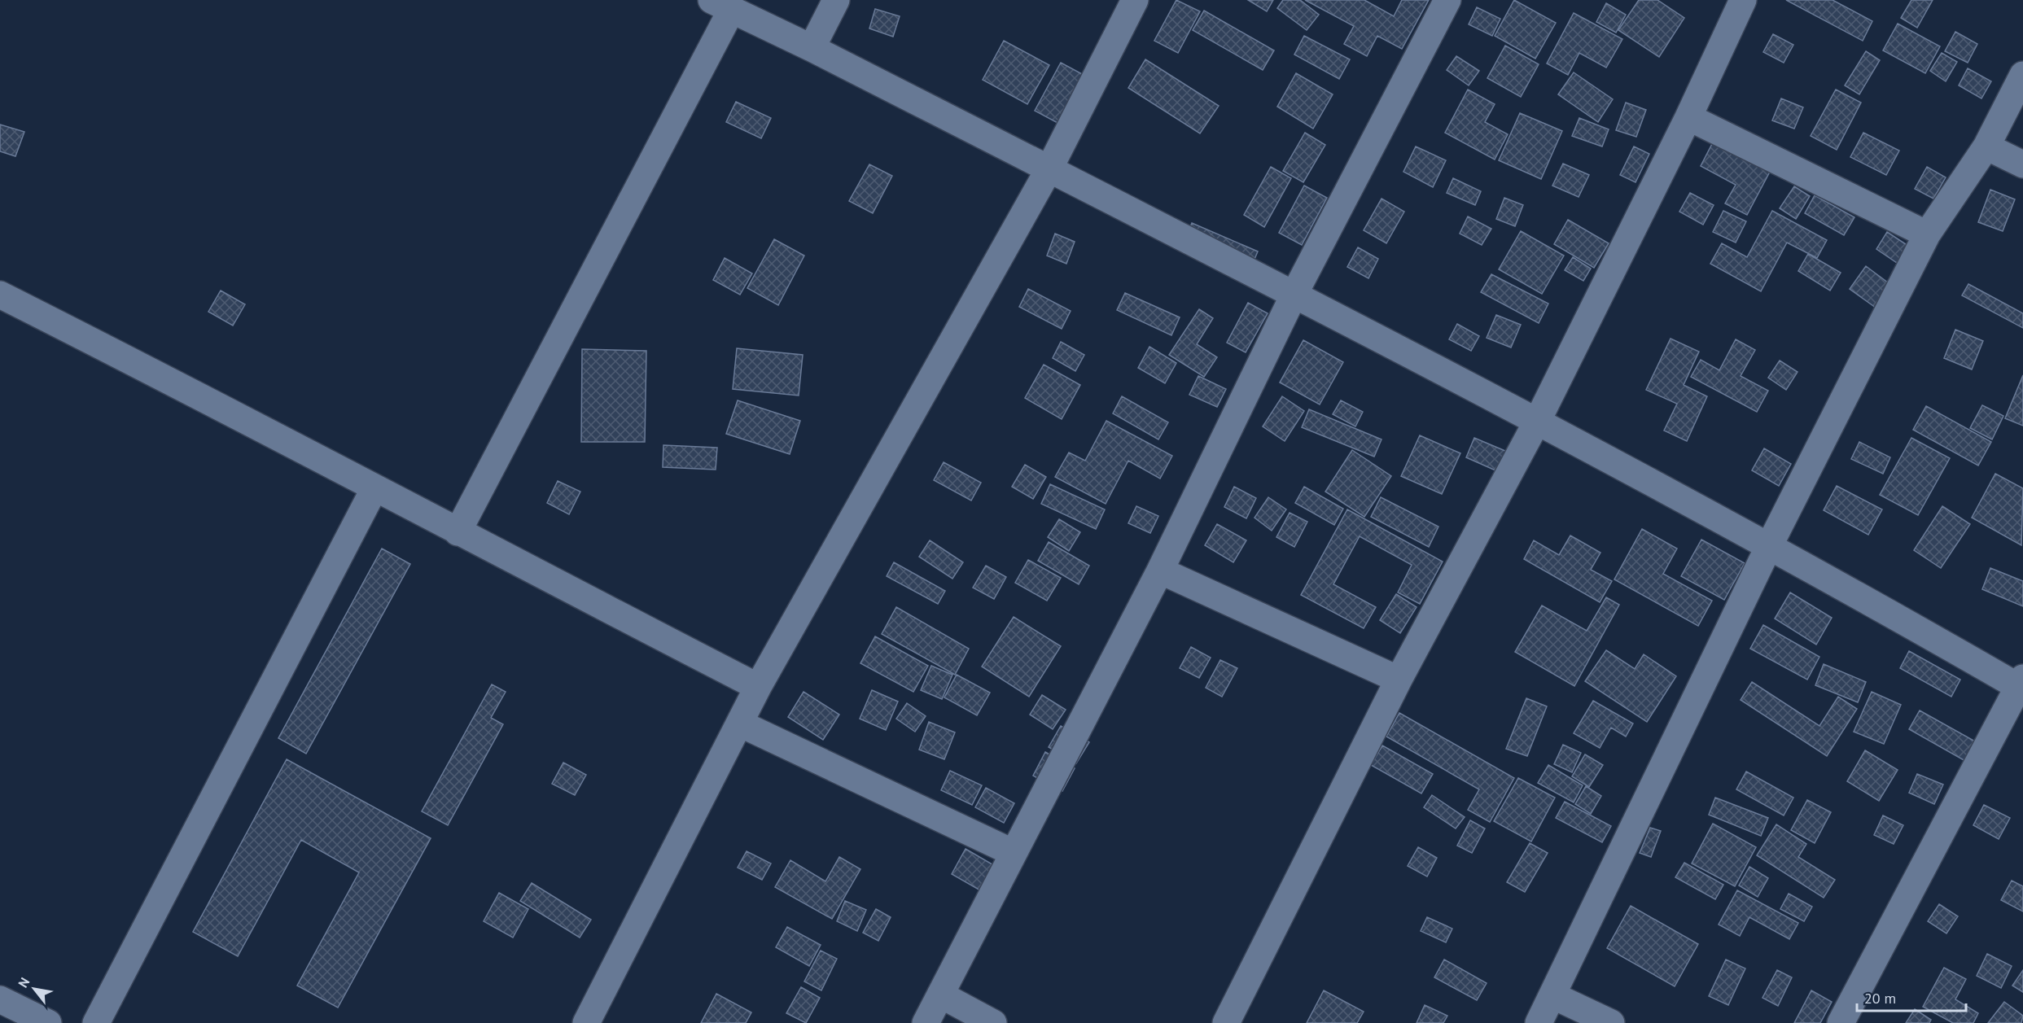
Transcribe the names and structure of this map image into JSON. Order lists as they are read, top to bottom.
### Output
{
  "scale_bar": "20 m",
  "north": "top left"
}
